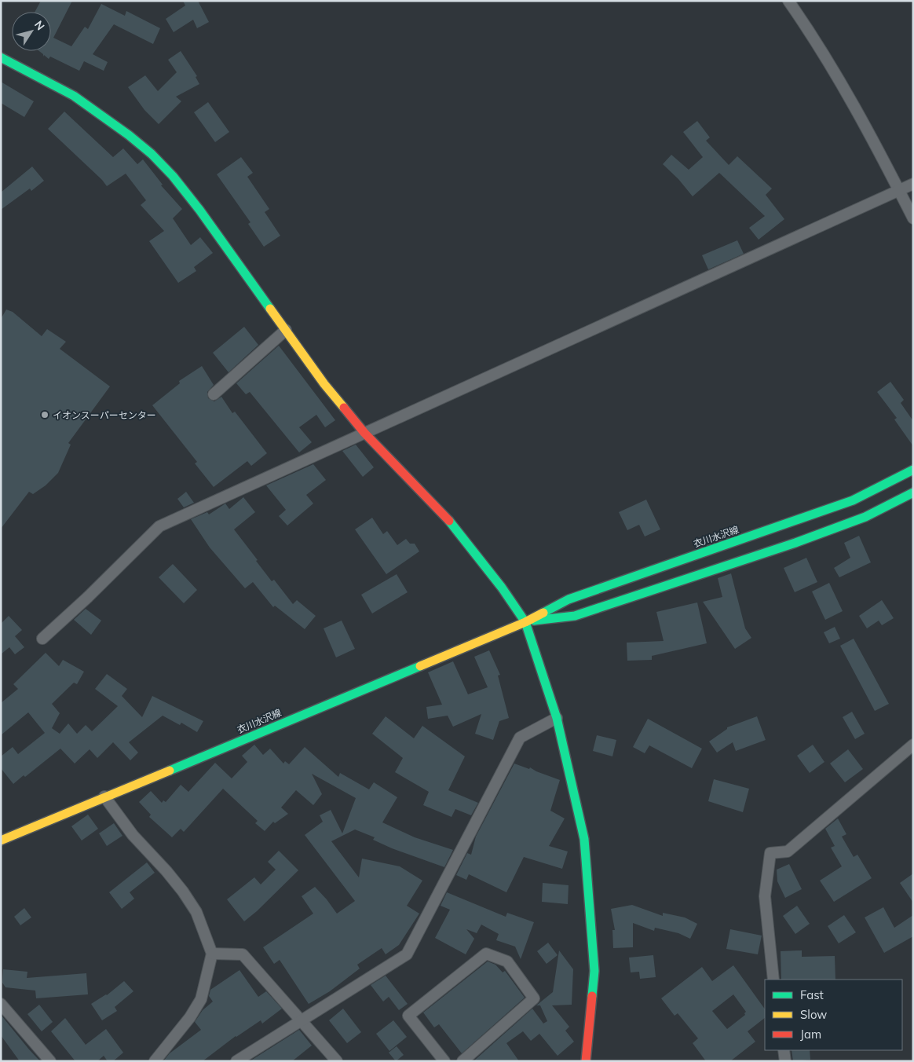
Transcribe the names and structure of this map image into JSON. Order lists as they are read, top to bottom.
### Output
{
  "streets": {
    "main road": ["衣川水沢線"]
  },
  "places": ["イオンスーパーセンター"],
  "legend": ["Fast", "Slow", "Jam"],
  "north": "top right"
}
